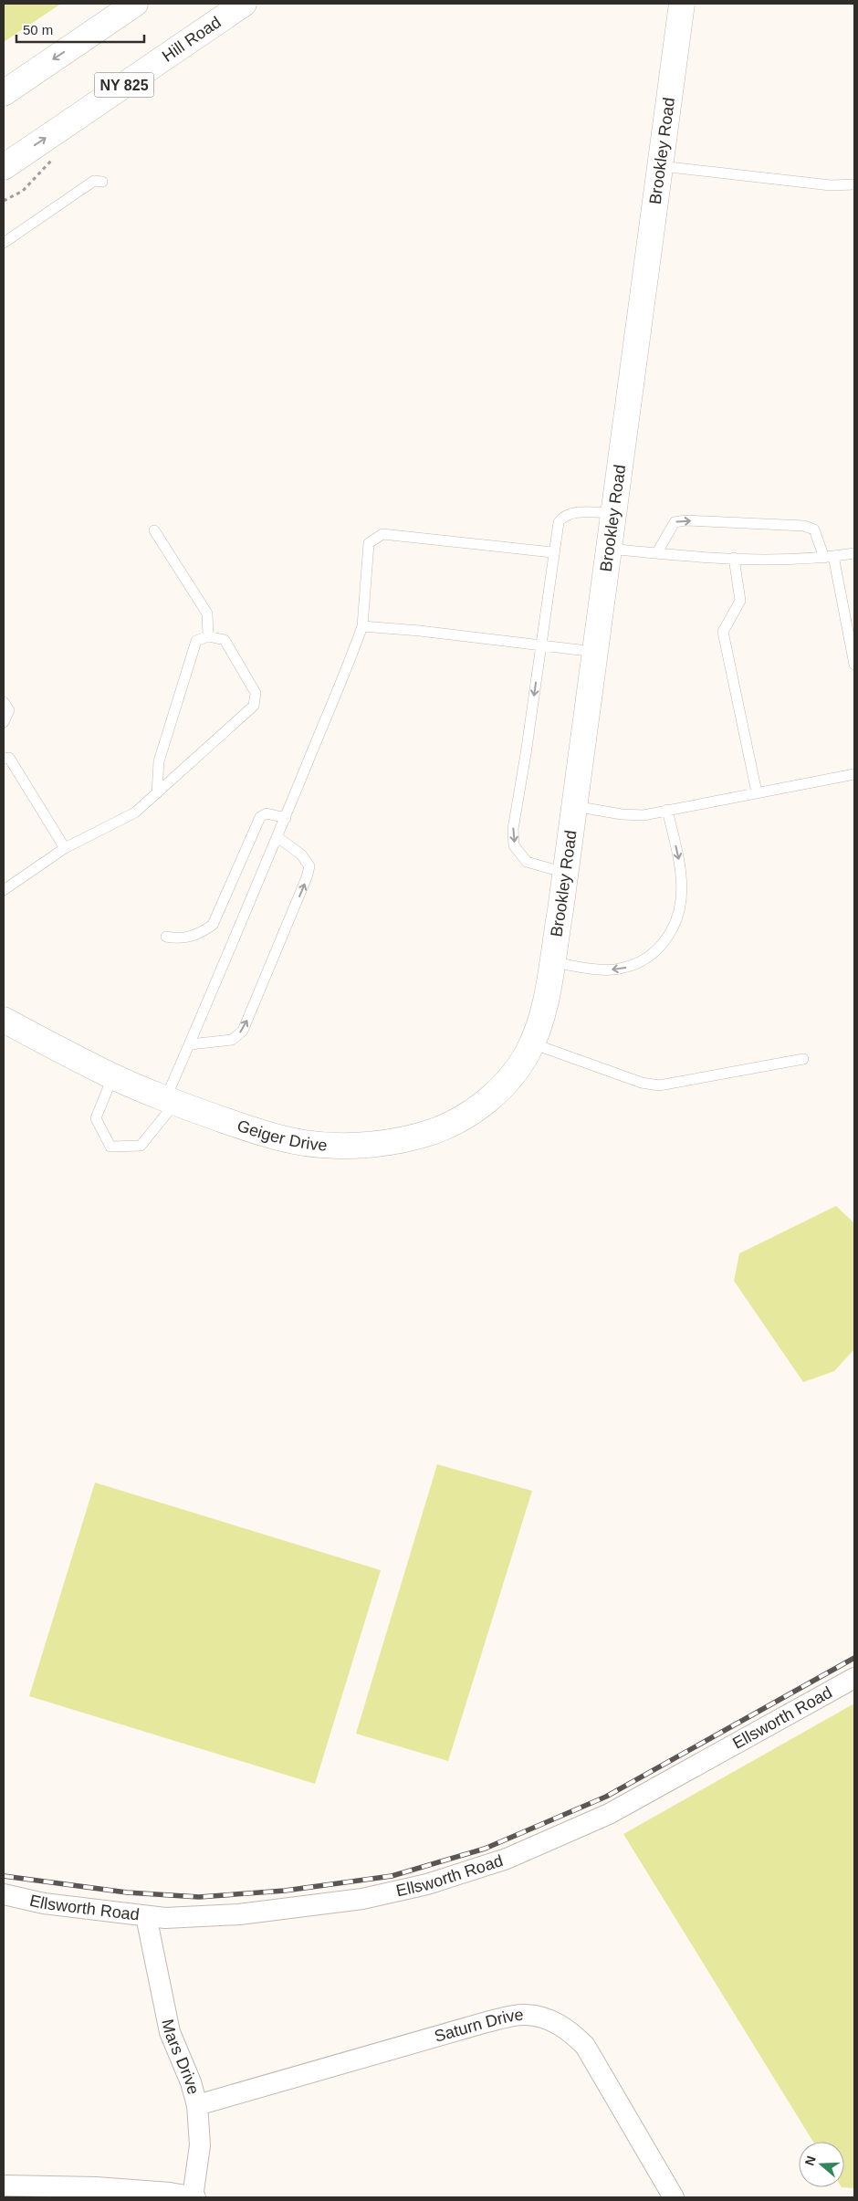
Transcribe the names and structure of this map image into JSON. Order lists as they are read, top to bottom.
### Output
{
  "streets": {
    "street": [
      "Hill Road",
      "NY 825",
      "Brookley Road",
      "Geiger Drive",
      "Ellsworth Road",
      "Saturn Drive",
      "Mars Drive"
    ]
  },
  "crossings": [
    ["Brookley Road", "Geiger Drive"],
    ["Ellsworth Road", "Mars Drive"],
    ["Saturn Drive", "Mars Drive"]
  ],
  "scale_bar": "50 m",
  "north": "left"
}
